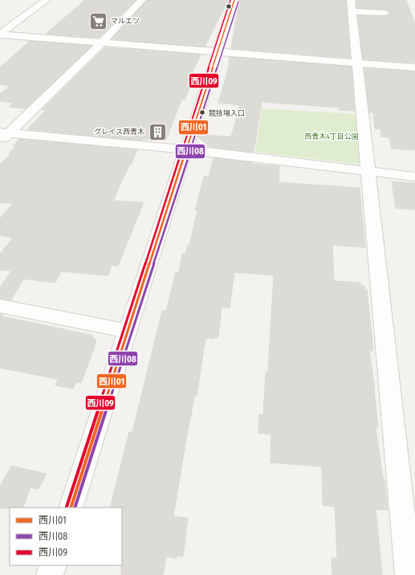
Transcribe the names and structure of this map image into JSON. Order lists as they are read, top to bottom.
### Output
{
  "parks": ["西青木4丁目公園"],
  "places": {
    "supermarket": ["マルエツ"],
    "other": ["競技場入口"],
    "building": ["グレイス西青木"]
  },
  "lines": ["transit line 西川01", "transit line 西川09", "transit line 西川08"],
  "legend": ["西川01", "西川08", "西川09"]
}
